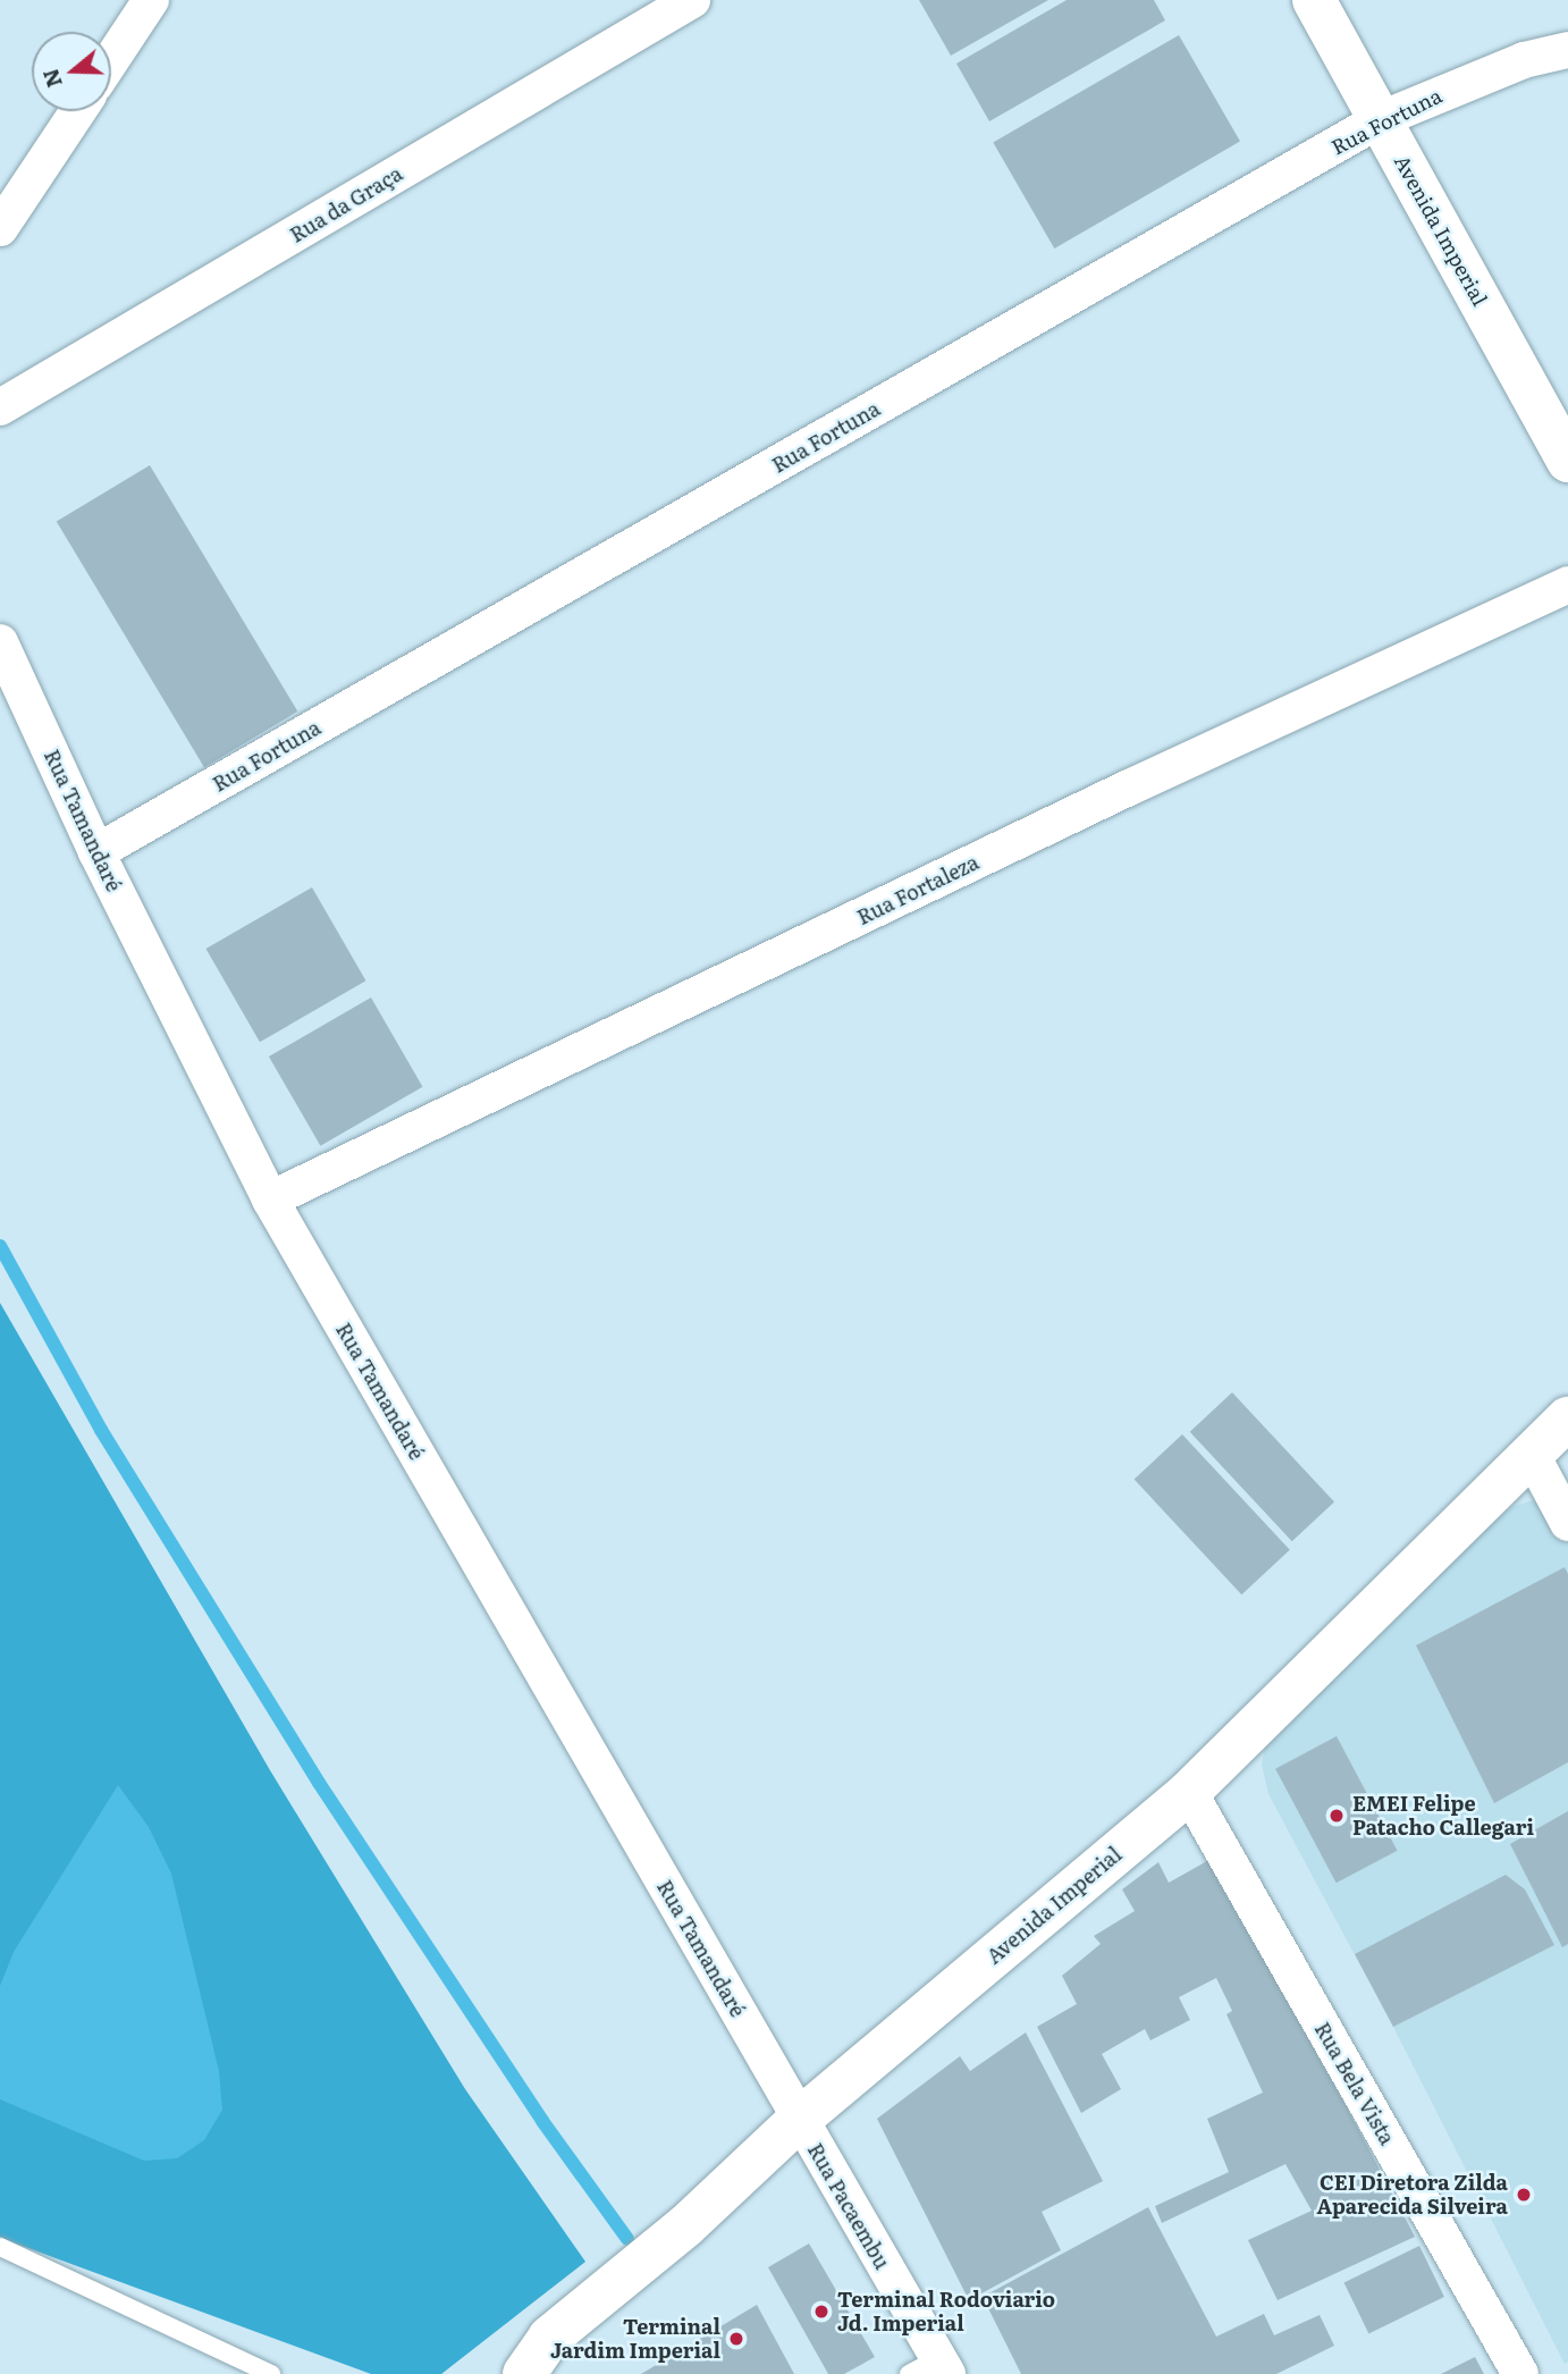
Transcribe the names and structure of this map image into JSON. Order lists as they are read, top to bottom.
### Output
{
  "streets": {
    "main road": ["Avenida Imperial"],
    "street": [
      "Rua Fortuna",
      "Rua da Graça",
      "Rua Tamandaré",
      "Rua Fortaleza",
      "Rua Bela Vista",
      "Rua Pacaembu"
    ]
  },
  "crossings": [
    ["Rua Fortuna", "Avenida Imperial"],
    ["Rua Fortuna", "Rua Tamandaré"],
    ["Avenida Imperial", "Rua Tamandaré"],
    ["Avenida Imperial", "Rua Bela Vista"],
    ["Avenida Imperial", "Rua Pacaembu"],
    ["Rua Tamandaré", "Rua Fortaleza"],
    ["Rua Tamandaré", "Rua Pacaembu"]
  ],
  "places": [
    "EMEI Felipe Patacho Callegari",
    "CEI Diretora Zilda Aparecida Silveira",
    "Terminal Rodoviario Jd. Imperial",
    "Terminal Jardim Imperial"
  ],
  "north": "left"
}
